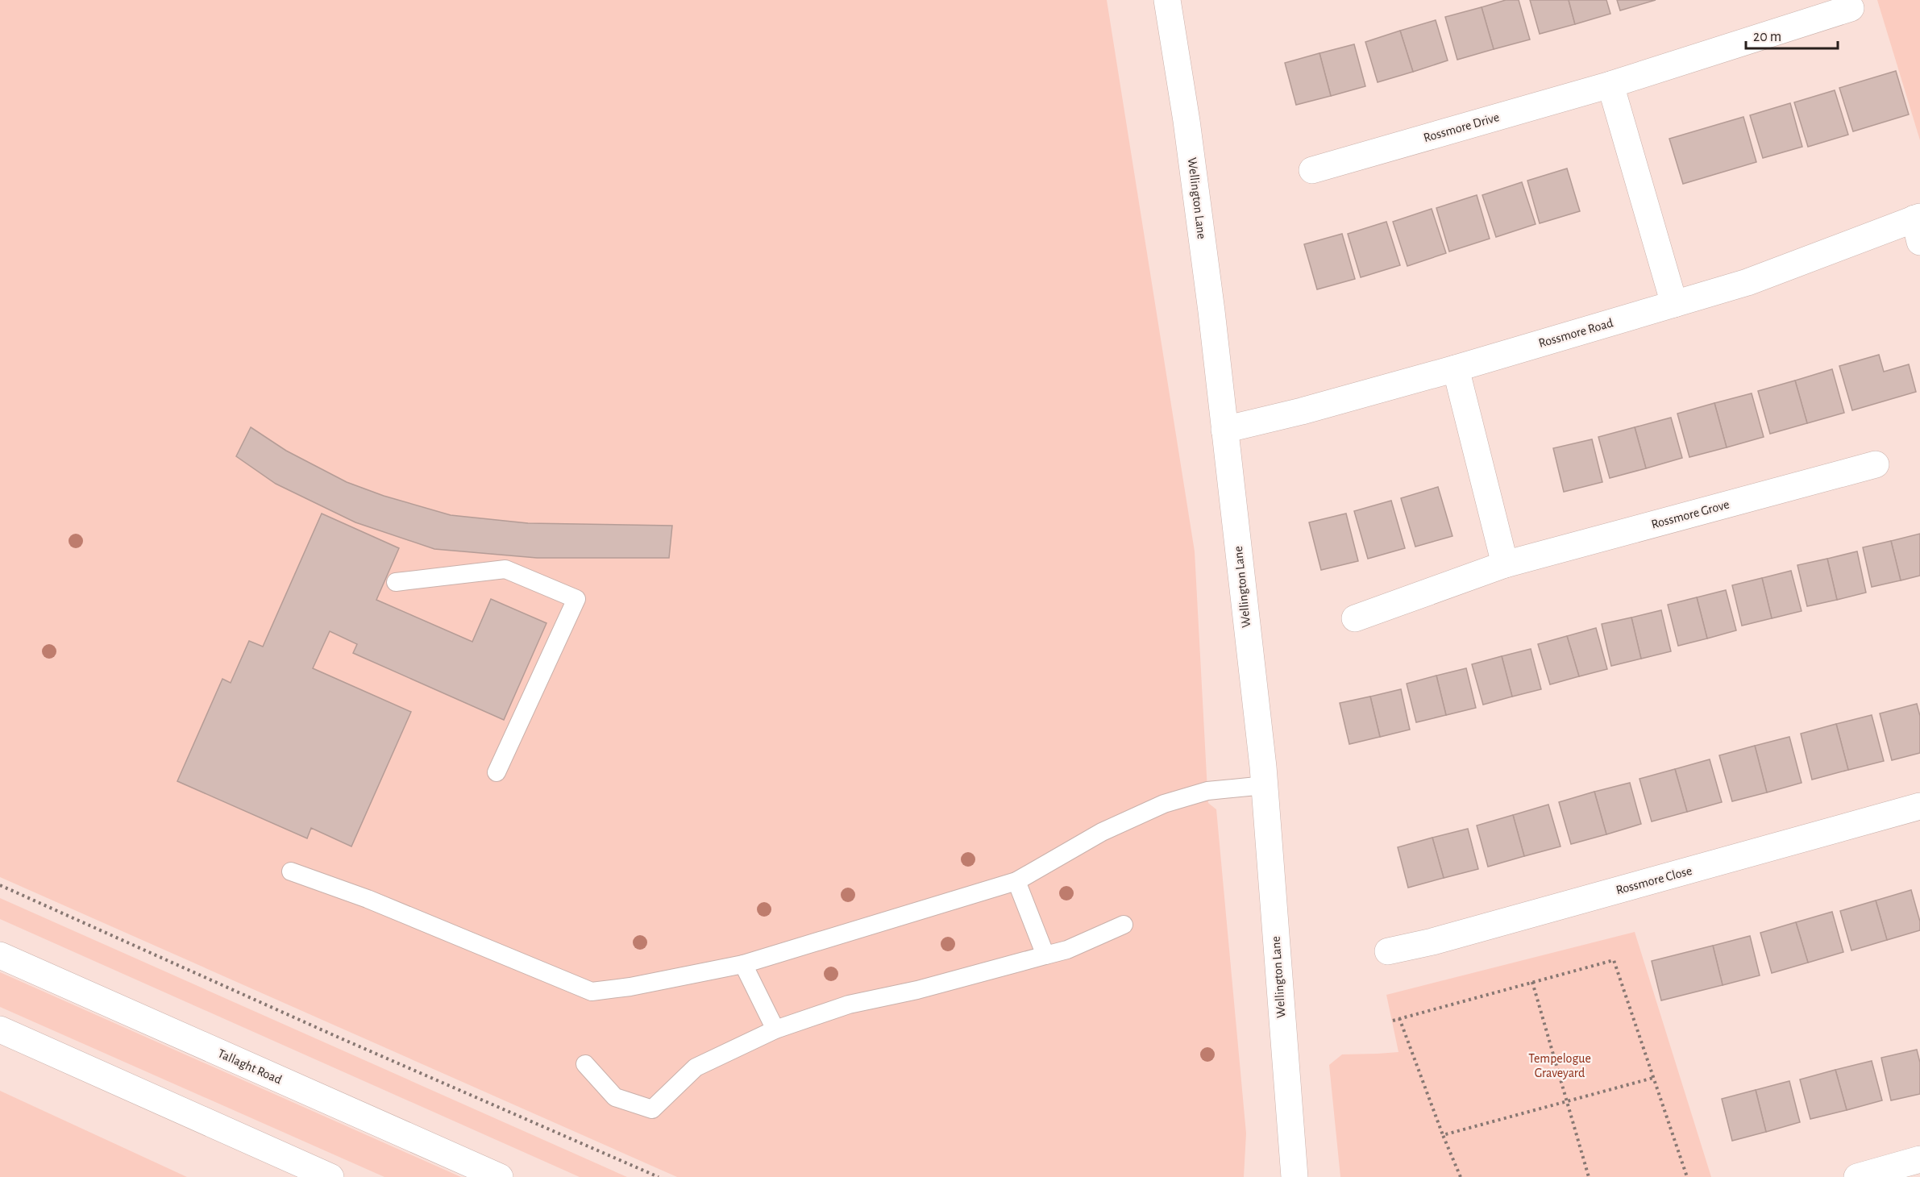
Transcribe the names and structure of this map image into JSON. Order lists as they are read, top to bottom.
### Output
{
  "streets": {
    "street": [
      "Rossmore Drive",
      "Wellington Lane",
      "Rossmore Road",
      "Rossmore Grove",
      "Rossmore Close",
      "Tallaght Road"
    ]
  },
  "crossings": [
    ["Wellington Lane", "Rossmore Road"]
  ],
  "parks": ["Tempelogue Graveyard"],
  "scale_bar": "20 m"
}
